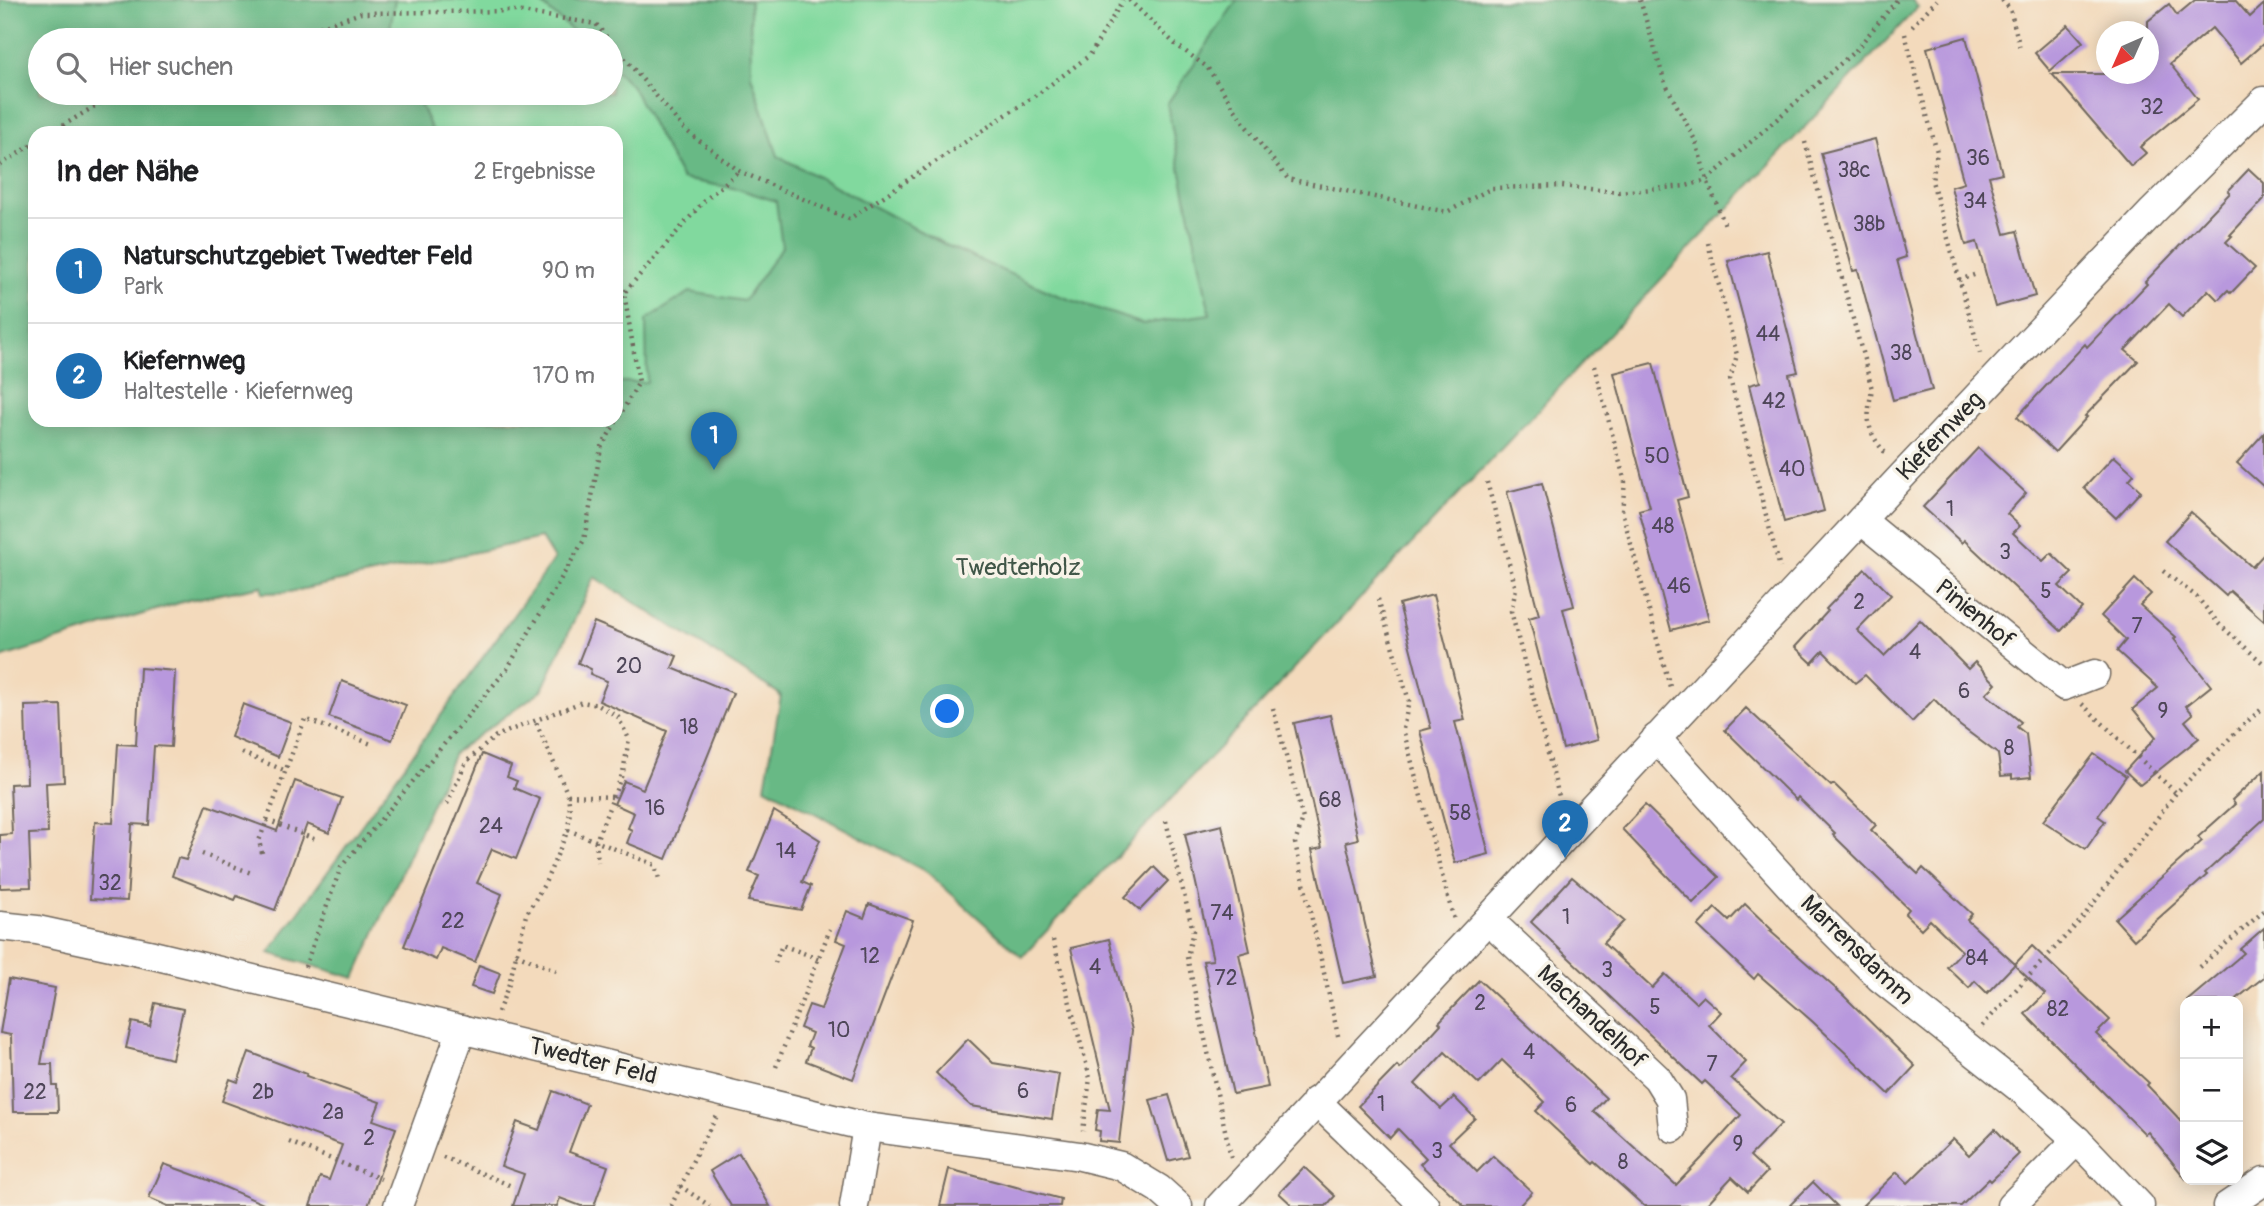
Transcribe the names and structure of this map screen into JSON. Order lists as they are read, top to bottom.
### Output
{
  "streets": {
    "street": [
      "Kiefernweg",
      "Pinienhof",
      "Marrensdamm",
      "Machandelhof",
      "Twedter Feld"
    ]
  },
  "crossings": [
    ["Kiefernweg", "Pinienhof"],
    ["Kiefernweg", "Marrensdamm"],
    ["Kiefernweg", "Machandelhof"]
  ],
  "parks": ["Twedterholz"],
  "house_numbers": [
    "32",
    "36",
    "38c",
    "34",
    "38b",
    "44",
    "38",
    "42",
    "50",
    "40",
    "1",
    "48",
    "3",
    "46",
    "5",
    "2",
    "7",
    "4",
    "20",
    "6",
    "9",
    "18",
    "8",
    "68",
    "16",
    "58",
    "24",
    "14",
    "32",
    "74",
    "1",
    "22",
    "12",
    "84",
    "4",
    "3",
    "72",
    "2",
    "5",
    "82",
    "10",
    "4",
    "7",
    "6",
    "22",
    "2b",
    "1",
    "6",
    "2a",
    "2",
    "9",
    "3",
    "8"
  ],
  "north": "bottom left",
  "page": {
    "search": "Hier suchen",
    "heading": ["In der Nähe", "2 Ergebnisse"],
    "list": [
      {
        "mark": "1",
        "name": "Naturschutzgebiet Twedter Feld",
        "note": "Park",
        "value": "90 m"
      },
      {
        "mark": "2",
        "name": "Kiefernweg",
        "note": "Haltestelle · Kiefernweg",
        "value": "170 m"
      }
    ],
    "pins": ["1", "2"],
    "map_buttons": ["+", "−"]
  }
}
